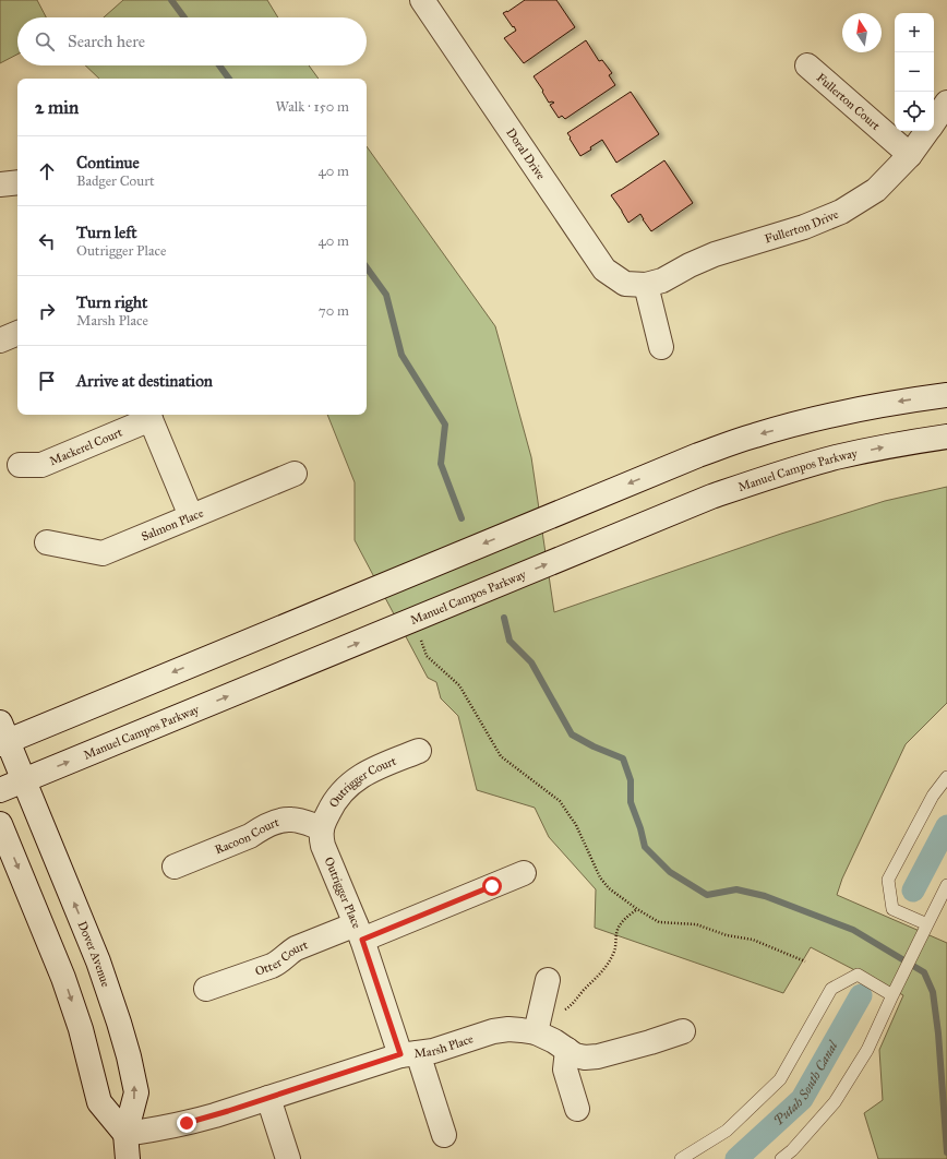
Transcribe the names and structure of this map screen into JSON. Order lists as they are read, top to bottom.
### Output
{
  "streets": {
    "street": [
      "Fullerton Court",
      "Doral Drive",
      "Fullerton Drive",
      "Mackerel Court",
      "Manuel Campos Parkway",
      "Salmon Place",
      "Outrigger Court",
      "Racoon Court",
      "Outrigger Place",
      "Dover Avenue",
      "Otter Court",
      "Marsh Place"
    ]
  },
  "crossings": [
    ["Fullerton Court", "Fullerton Drive"],
    ["Doral Drive", "Fullerton Drive"],
    ["Manuel Campos Parkway", "Dover Avenue"],
    ["Outrigger Court", "Racoon Court"],
    ["Outrigger Court", "Outrigger Place"],
    ["Racoon Court", "Outrigger Place"],
    ["Outrigger Place", "Otter Court"],
    ["Outrigger Place", "Marsh Place"],
    ["Dover Avenue", "Marsh Place"]
  ],
  "water": ["Putah South Canal"],
  "north": "top",
  "page": {
    "map_buttons": ["+", "−"],
    "search": "Search here",
    "heading": ["2 min", "Walk · 150 m"],
    "list": [
      ["Continue", "Badger Court", "40 m"],
      ["Turn left", "Outrigger Place", "40 m"],
      ["Turn right", "Marsh Place", "70 m"],
      "Arrive at destination"
    ]
  }
}
